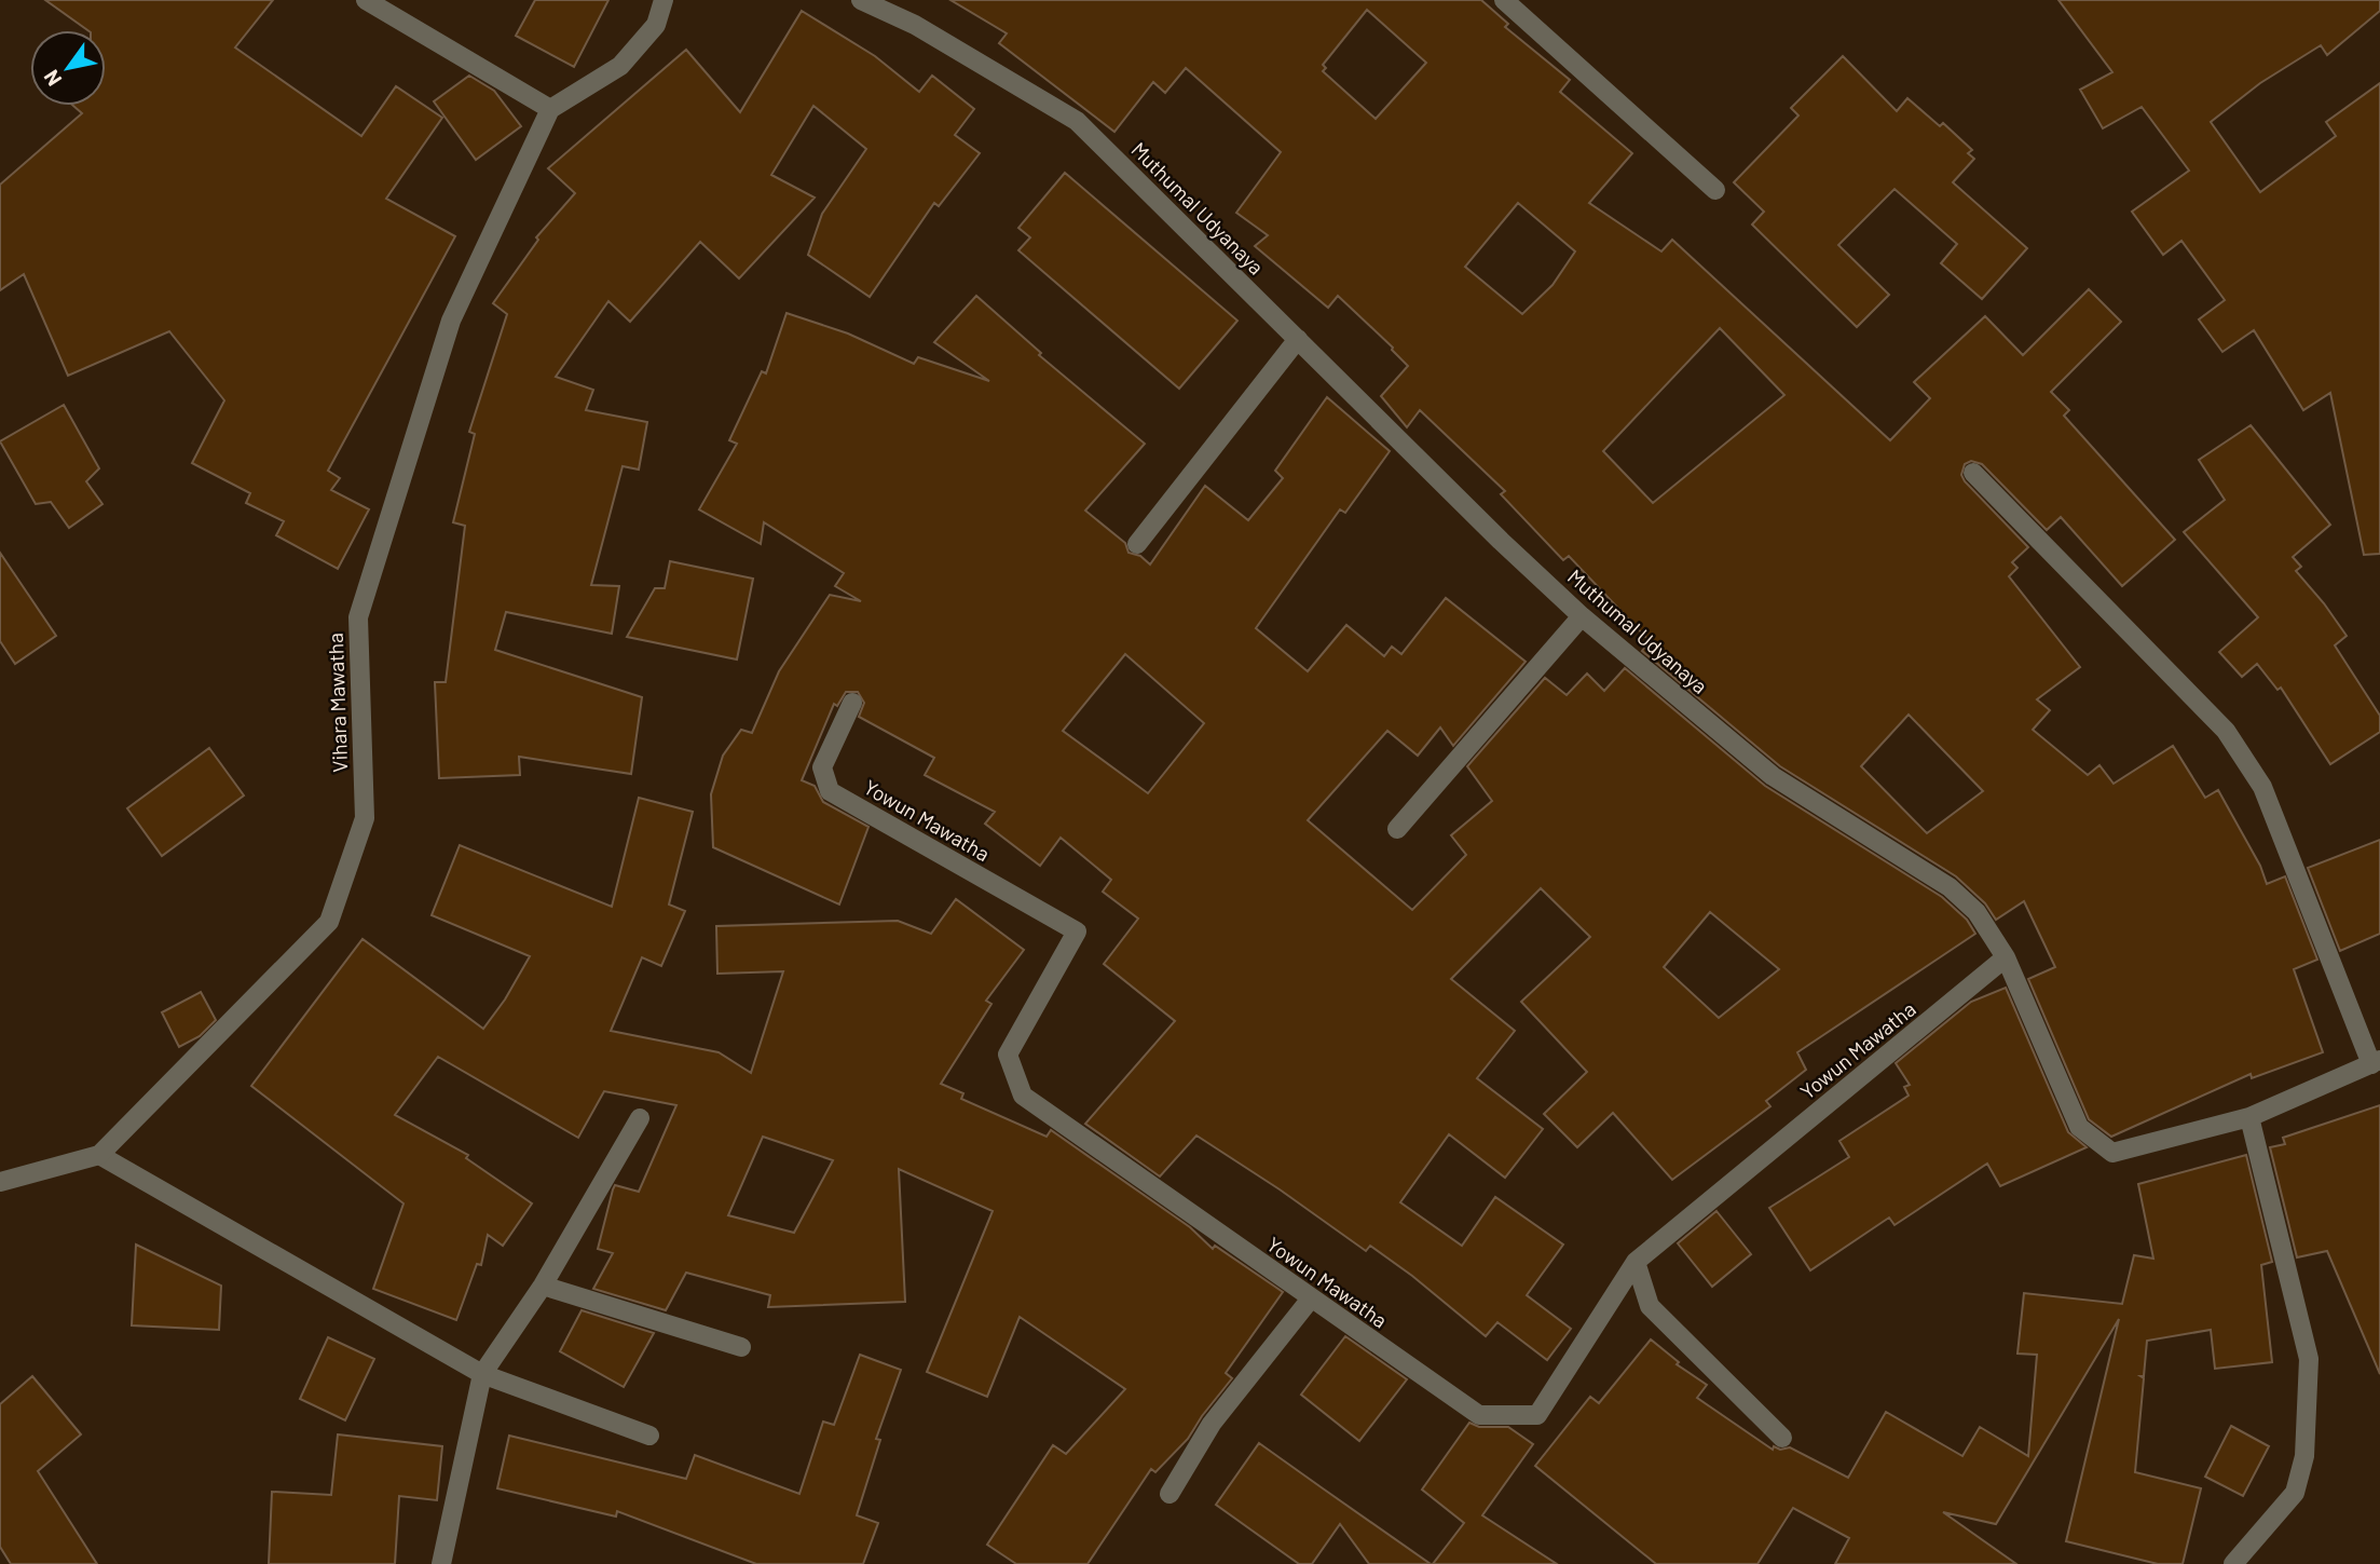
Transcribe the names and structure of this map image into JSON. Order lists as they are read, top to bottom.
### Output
{
  "streets": {
    "street": ["Muthumal Udyanaya", "Vihara Mawatha", "Yowun Mawatha"]
  },
  "crossings": [
    ["Muthumal Udyanaya", "Yowun Mawatha"]
  ],
  "north": "bottom left"
}
